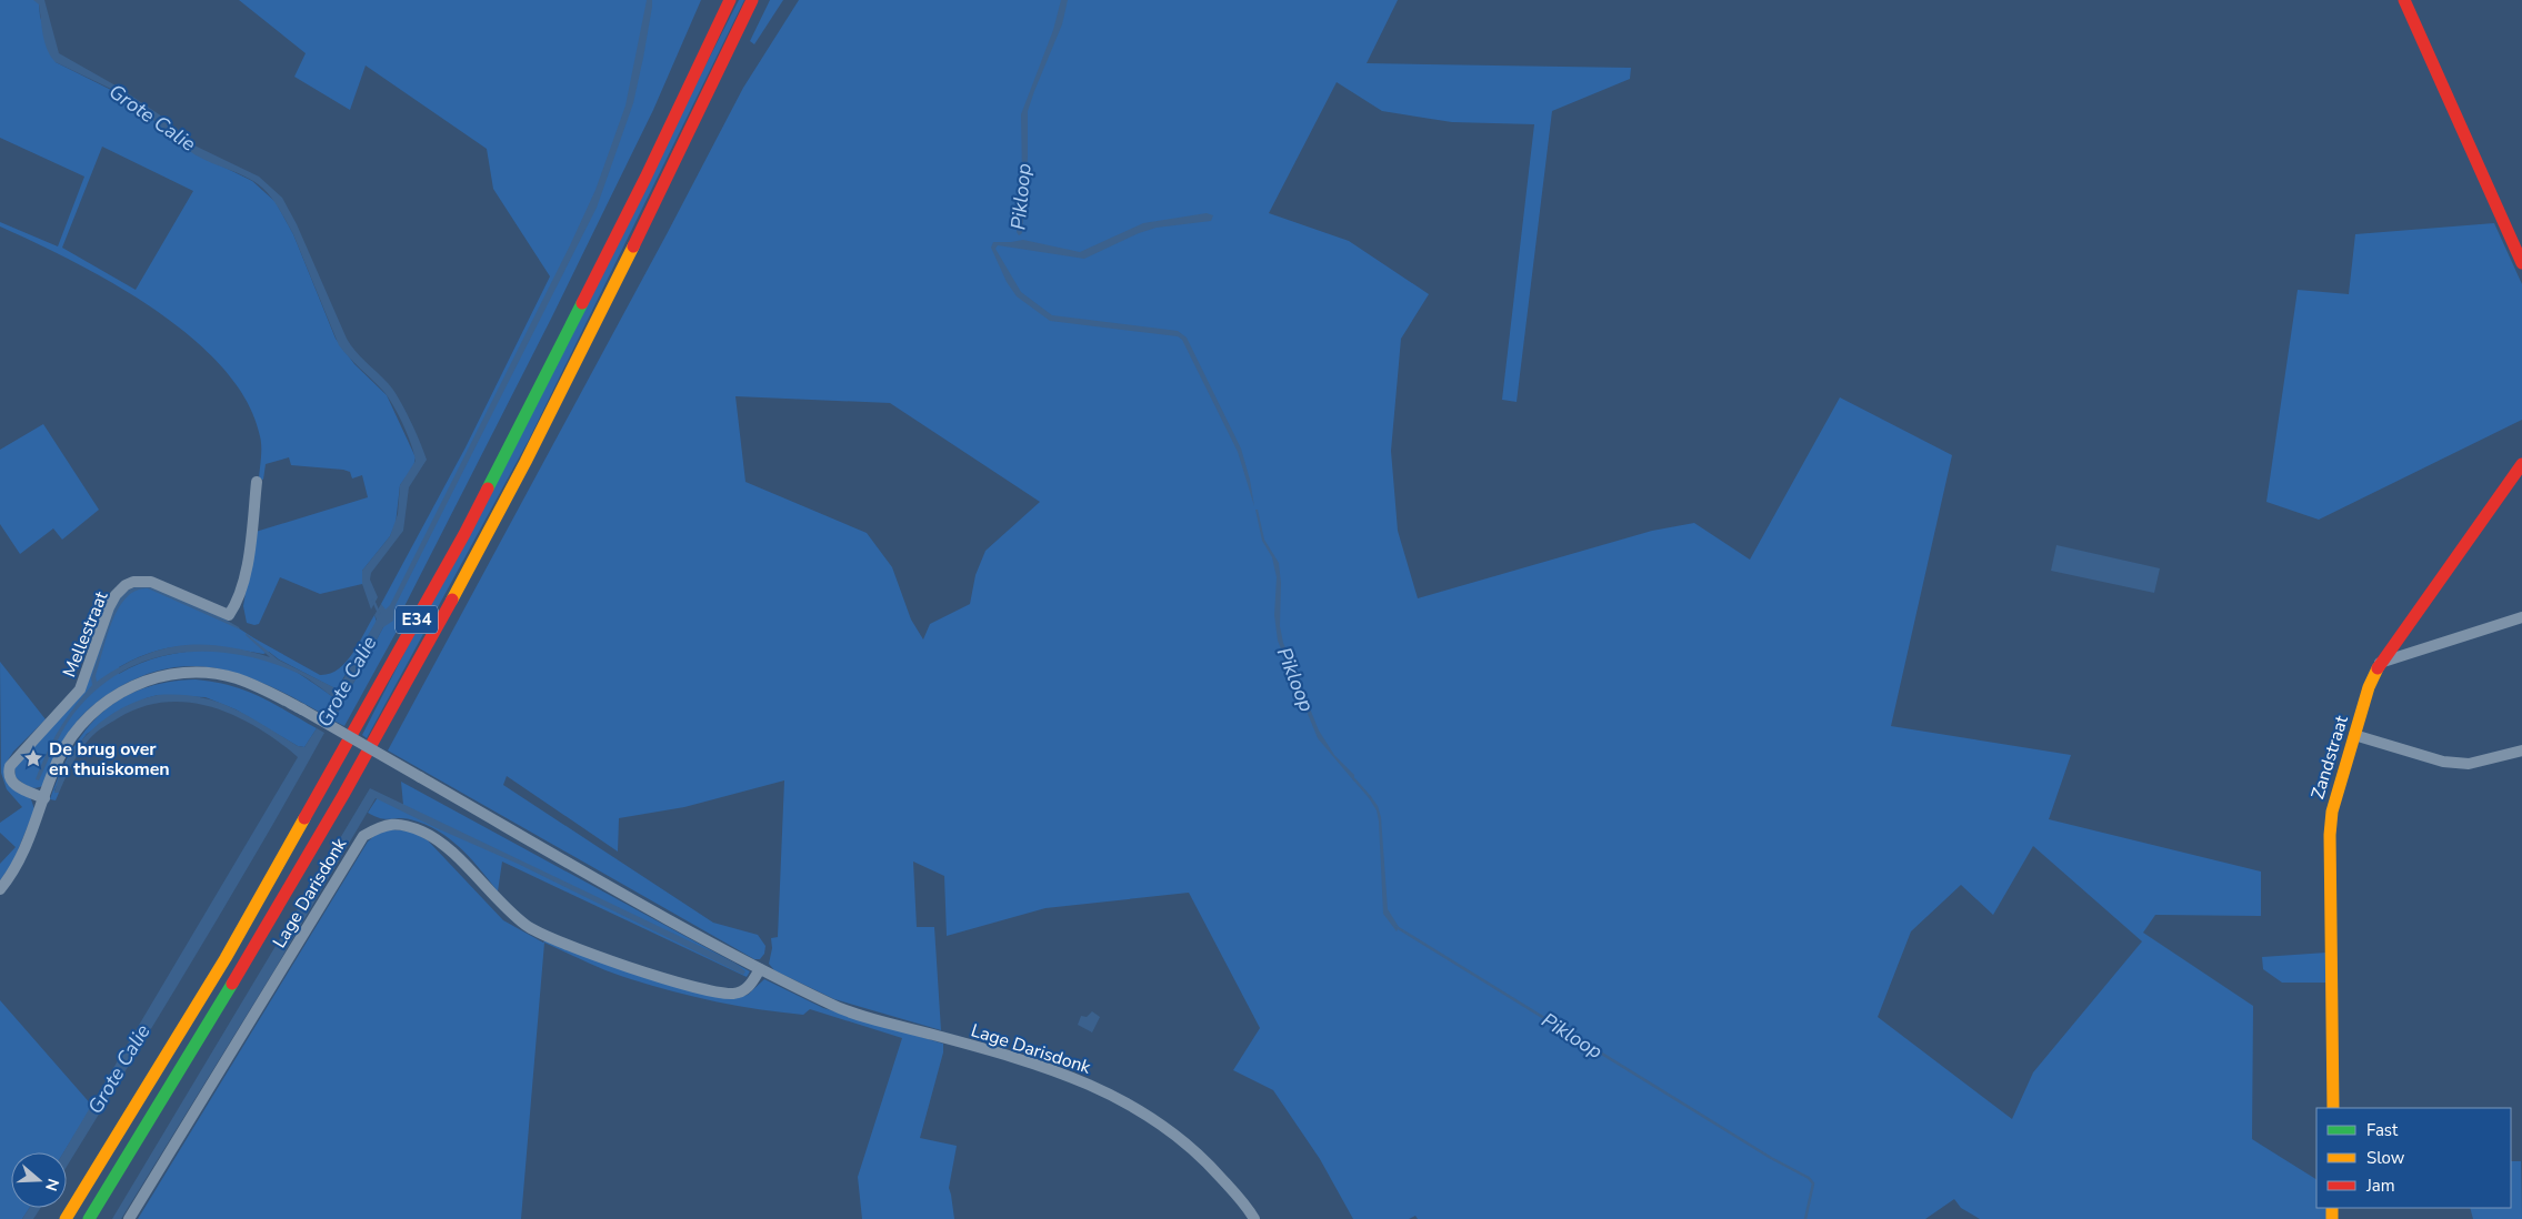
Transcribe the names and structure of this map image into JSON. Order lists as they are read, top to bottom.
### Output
{
  "streets": {
    "main road": ["E34", "Zandstraat"],
    "street": ["Mellestraat", "Lage Darisdonk"]
  },
  "crossings": [
    ["Mellestraat", "Lage Darisdonk"]
  ],
  "water": ["Grote Calie", "Pikloop"],
  "places": {
    "place": ["De brug over en thuiskomen"]
  },
  "legend": ["Fast", "Slow", "Jam"],
  "north": "right"
}
